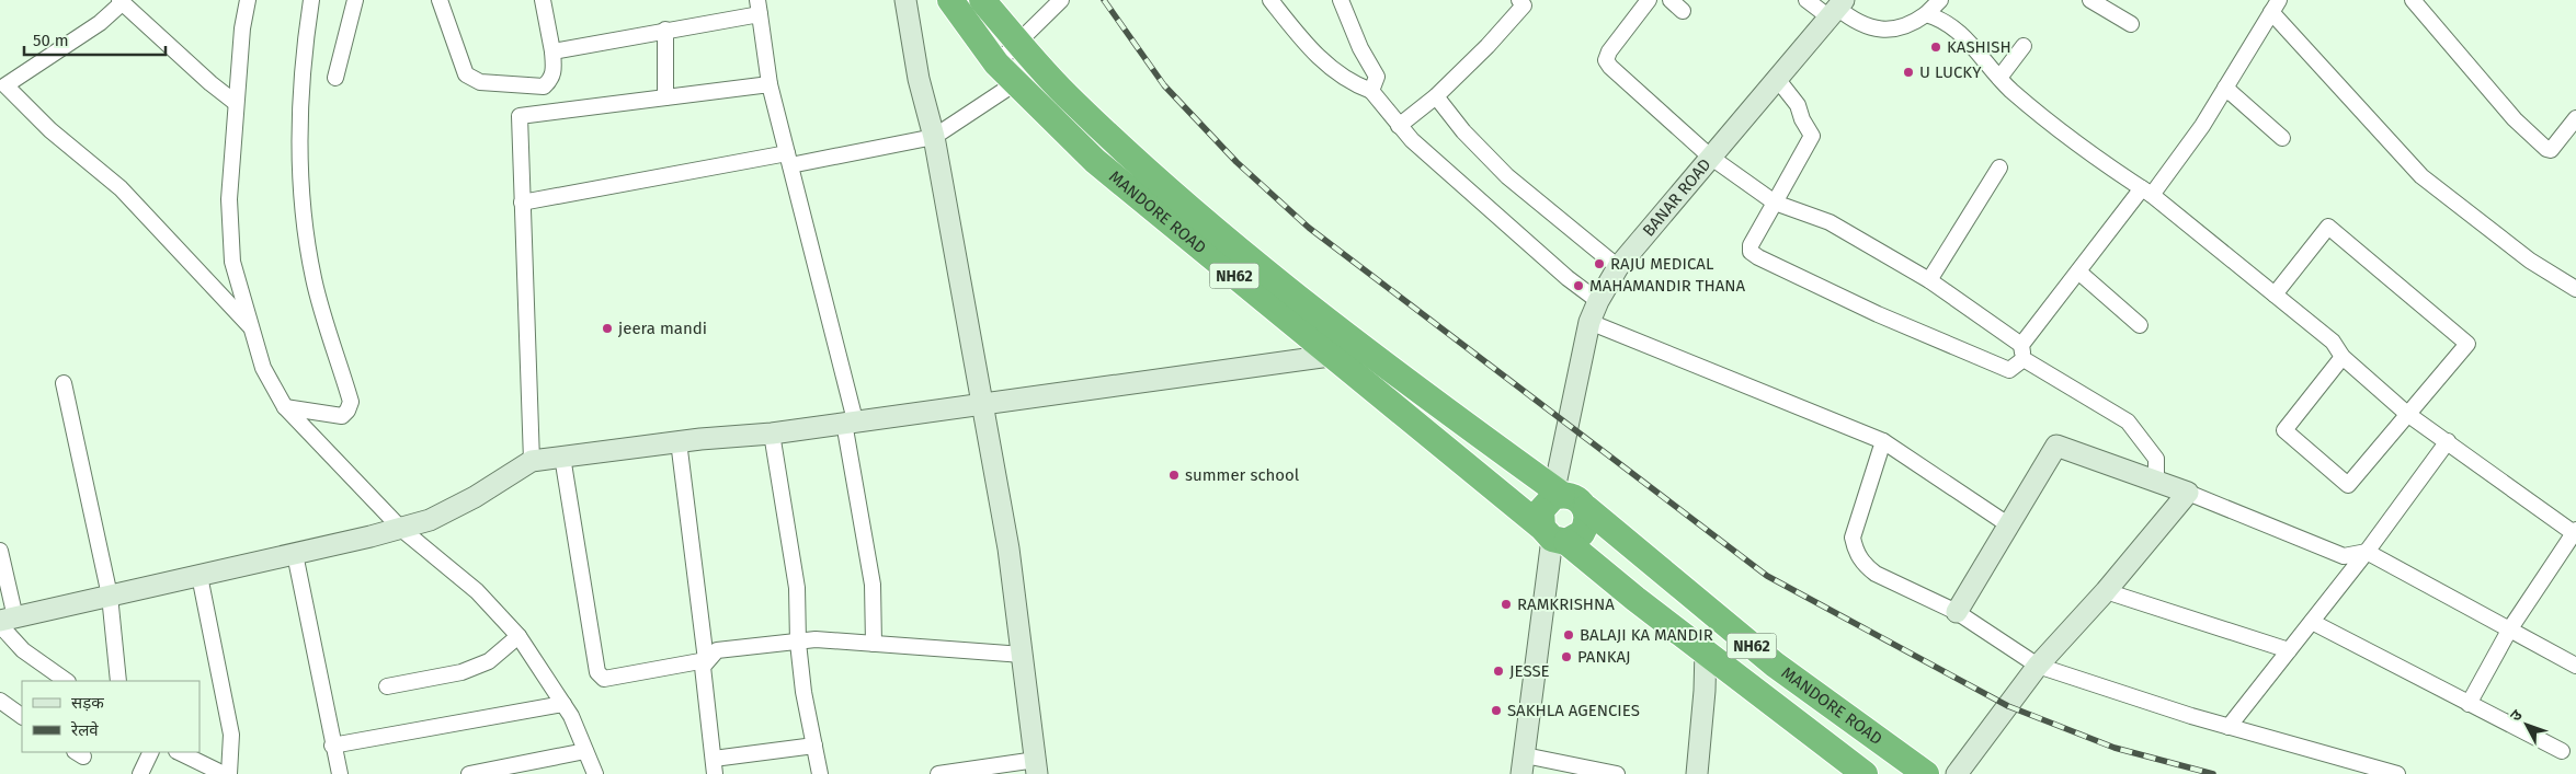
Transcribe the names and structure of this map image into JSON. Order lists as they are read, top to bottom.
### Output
{
  "streets": {
    "highway": ["MANDORE ROAD", "NH62"],
    "street": ["BANAR ROAD"]
  },
  "crossings": [
    ["BANAR ROAD", "MANDORE ROAD"]
  ],
  "places": [
    "KASHISH",
    "U LUCKY",
    "RAJU MEDICAL",
    "MAHAMANDIR THANA",
    "jeera mandi",
    "summer school",
    "RAMKRISHNA",
    "BALAJI KA MANDIR",
    "PANKAJ",
    "JESSE",
    "SAKHLA AGENCIES"
  ],
  "legend": ["सड़क", "रेलवे"],
  "scale_bar": "50 m",
  "north": "top left"
}
